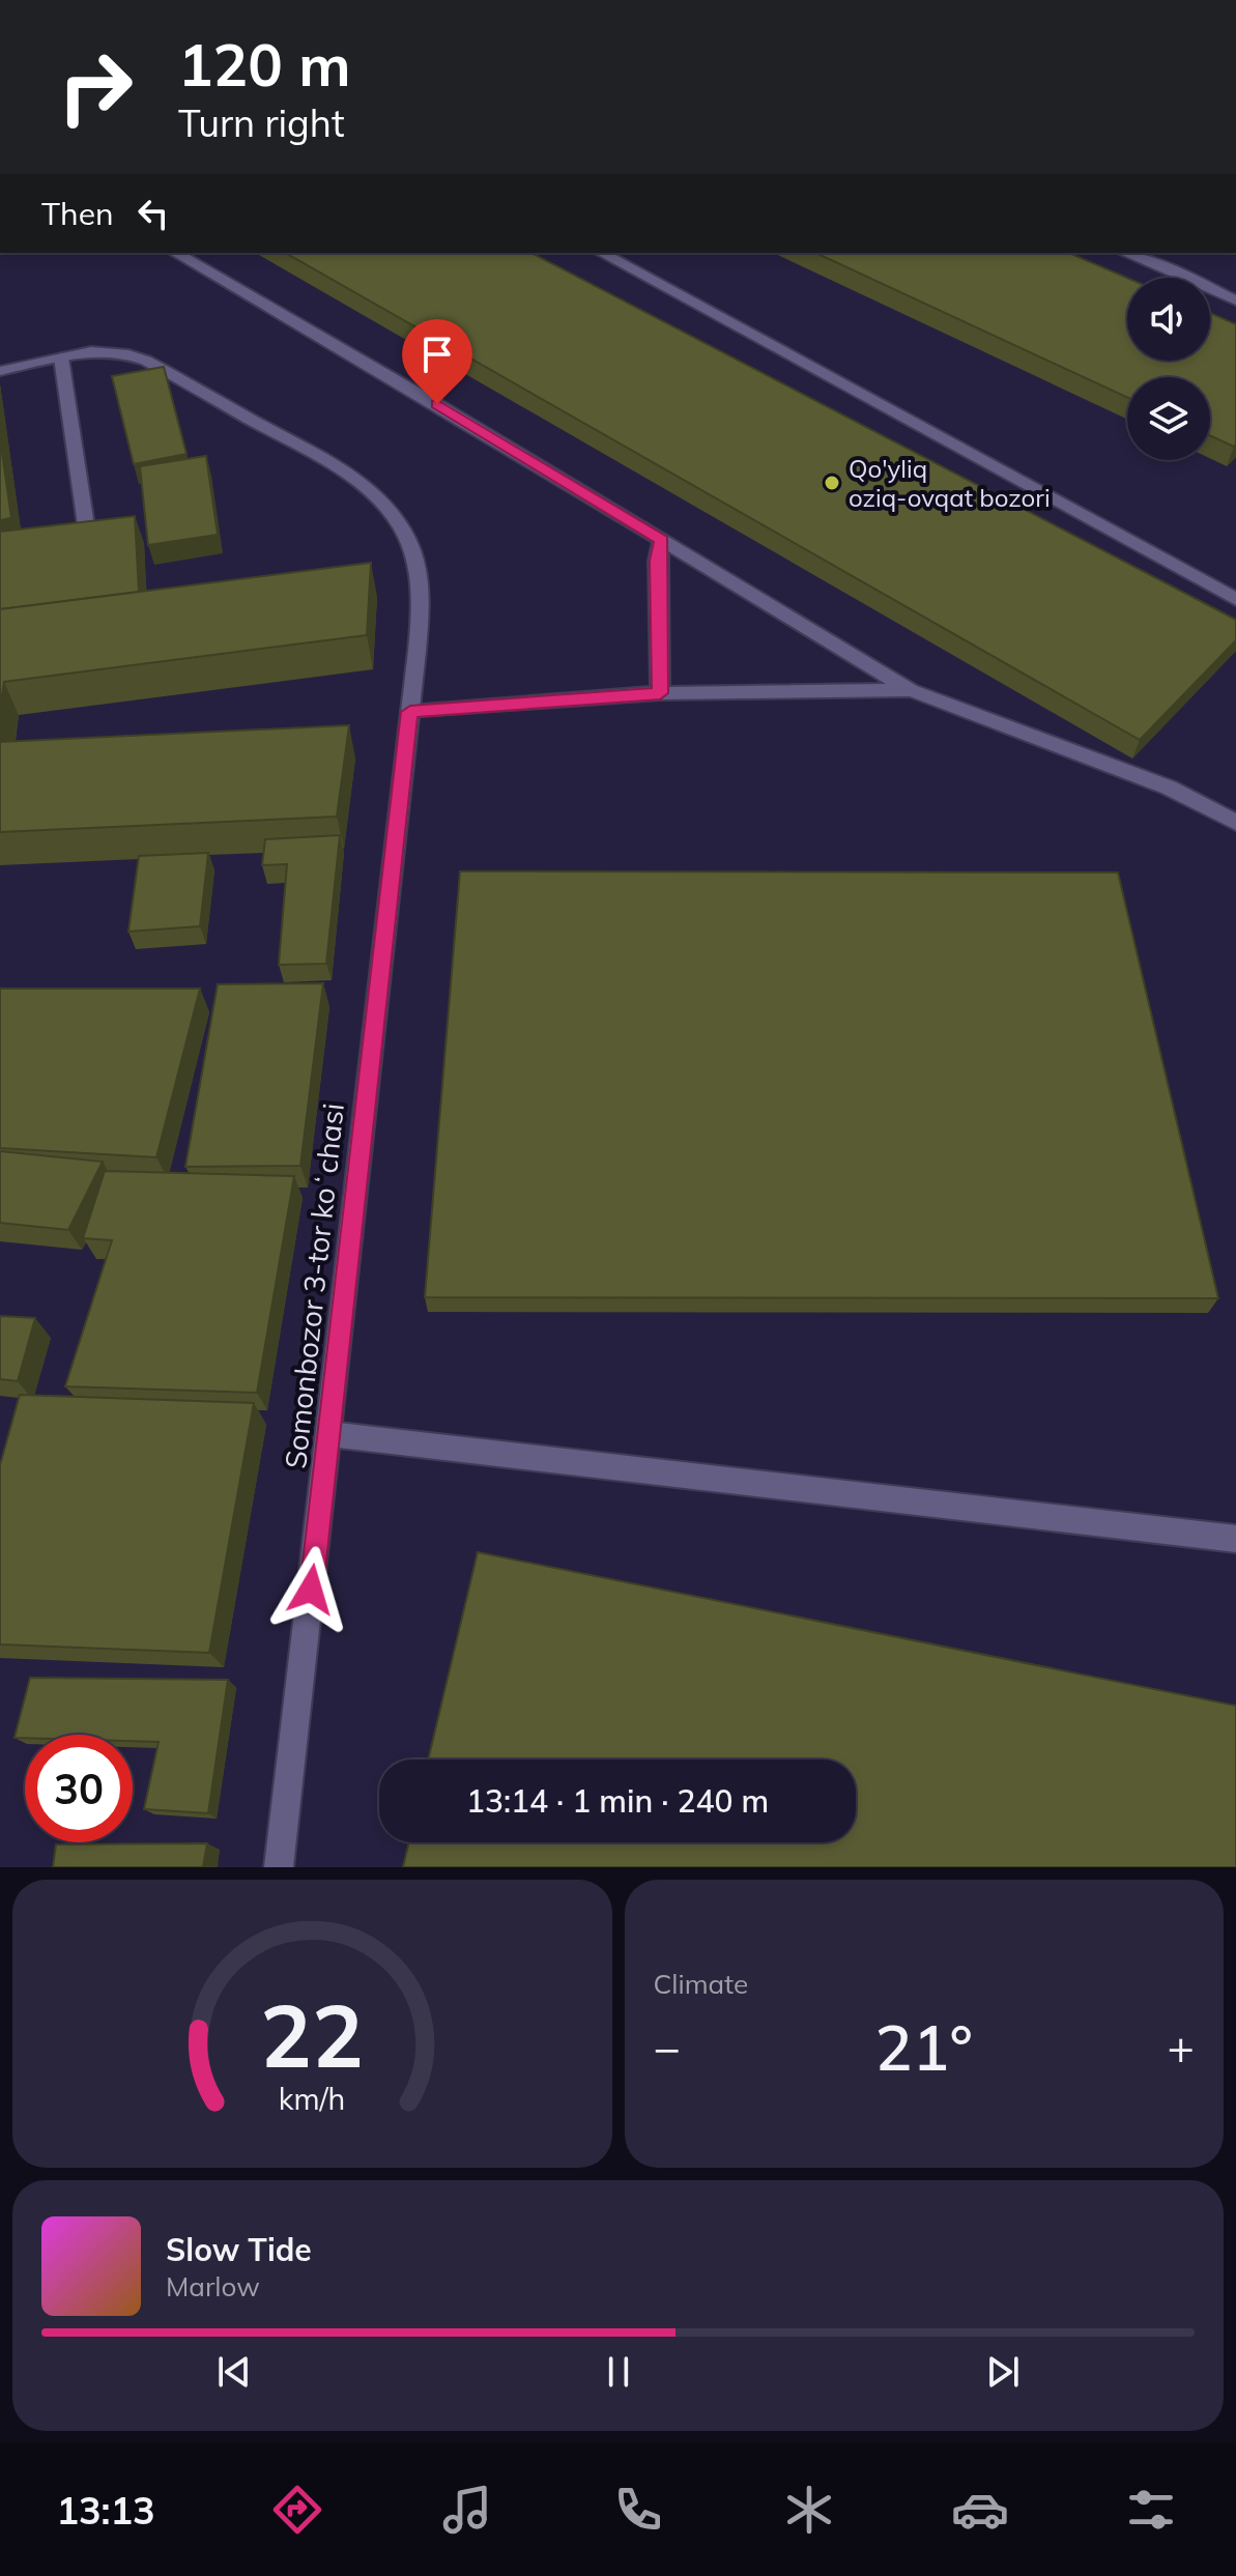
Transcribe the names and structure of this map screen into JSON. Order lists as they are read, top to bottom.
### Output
{
  "streets": {
    "street": ["Somonbozor 3-tor koʻchasi"]
  },
  "places": ["Qo'yliq oziq-ovqat bozori"],
  "page": {
    "turn": ["120 m", "Turn right"],
    "then": "Then",
    "limit": "30",
    "trip": "13:14 · 1 min · 240 m",
    "tile": "Climate",
    "heat": ["−", "21°", "+"],
    "song": ["Slow Tide", "Marlow"],
    "tabs": "13:13",
    "gauge": ["22", "km/h"]
  }
}
